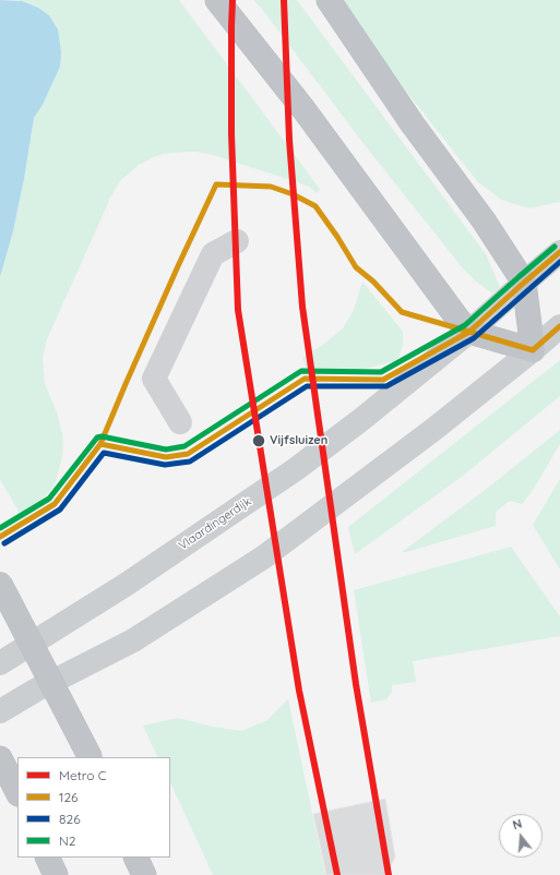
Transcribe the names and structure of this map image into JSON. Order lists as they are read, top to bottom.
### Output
{
  "streets": {
    "main road": ["Vlaardingerdijk"]
  },
  "places": ["Vijfsluizen"],
  "lines": [
    "metro line C",
    "transit line 126",
    "transit line N2",
    "transit line 826"
  ],
  "legend": [
    "Metro C",
    "126",
    "826",
    "N2"
  ],
  "north": "top"
}
